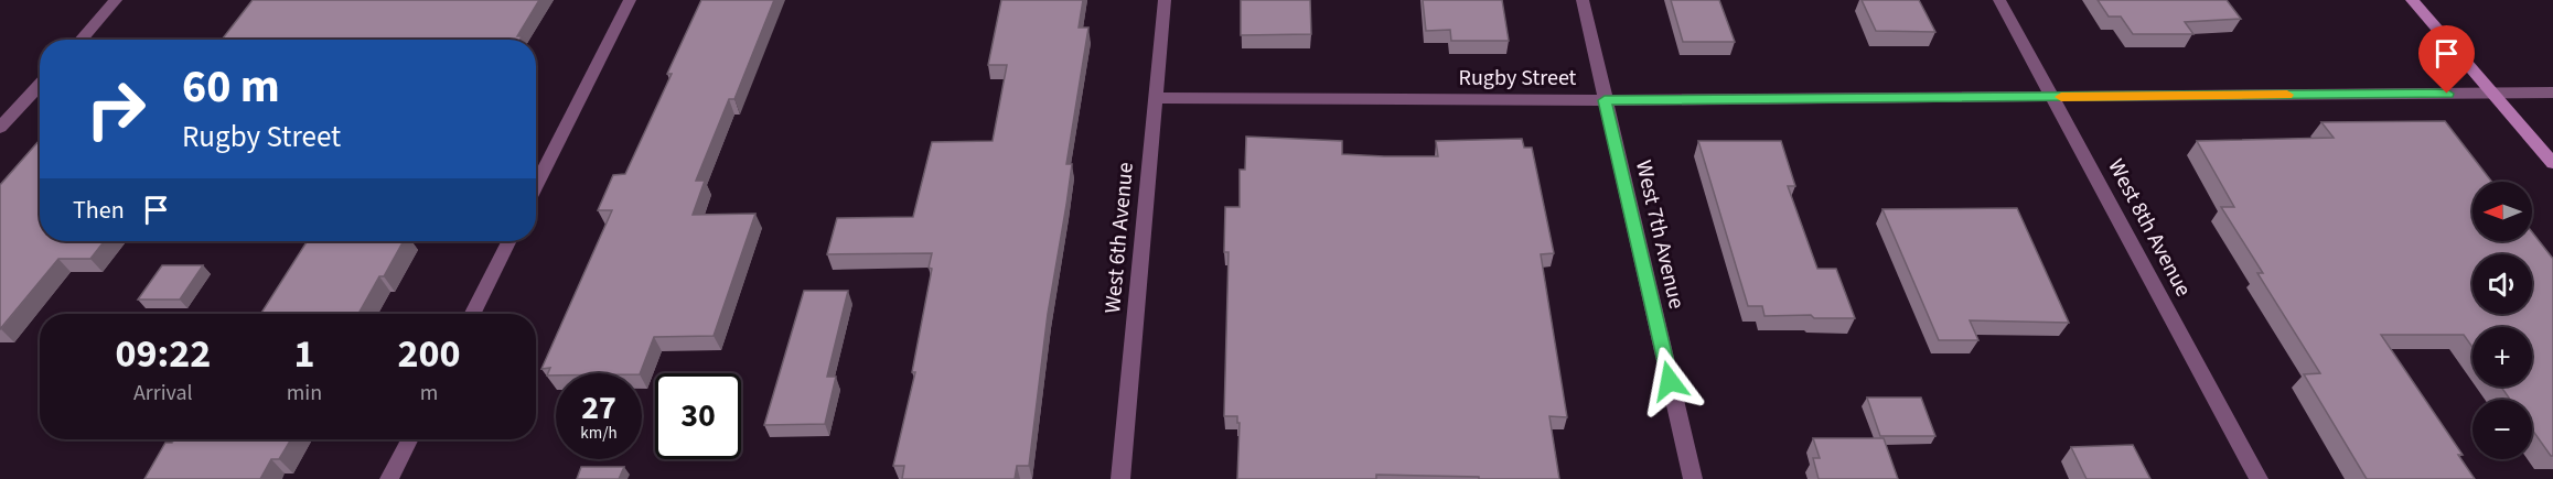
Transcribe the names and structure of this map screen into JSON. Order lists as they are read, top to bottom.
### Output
{
  "streets": {
    "street": [
      "Rugby Street",
      "West 8th Avenue",
      "West 7th Avenue",
      "West 6th Avenue"
    ]
  },
  "crossings": [
    ["Rugby Street", "West 8th Avenue"],
    ["Rugby Street", "West 7th Avenue"],
    ["Rugby Street", "West 6th Avenue"]
  ],
  "north": "left",
  "page": {
    "turn": ["60 m", "Rugby Street"],
    "then": "Then",
    "map_buttons": ["+", "−"],
    "eta": [
      "09:22",
      "Arrival",
      "1",
      "min",
      "200",
      "m"
    ],
    "speed": "27 km/h",
    "limit": "30"
  }
}
